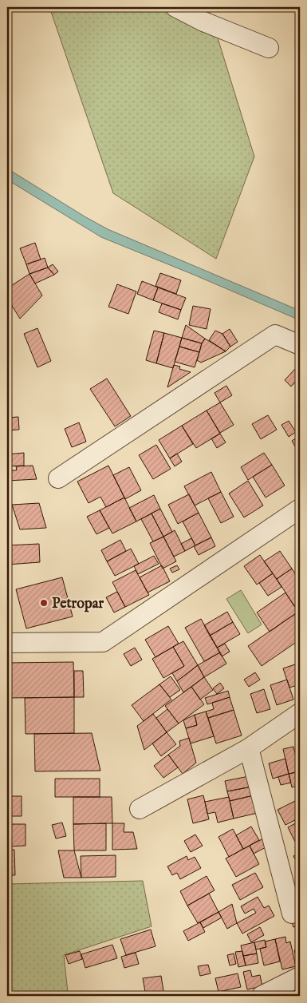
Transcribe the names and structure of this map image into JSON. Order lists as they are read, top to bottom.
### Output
{
  "places": ["Petropar"]
}
